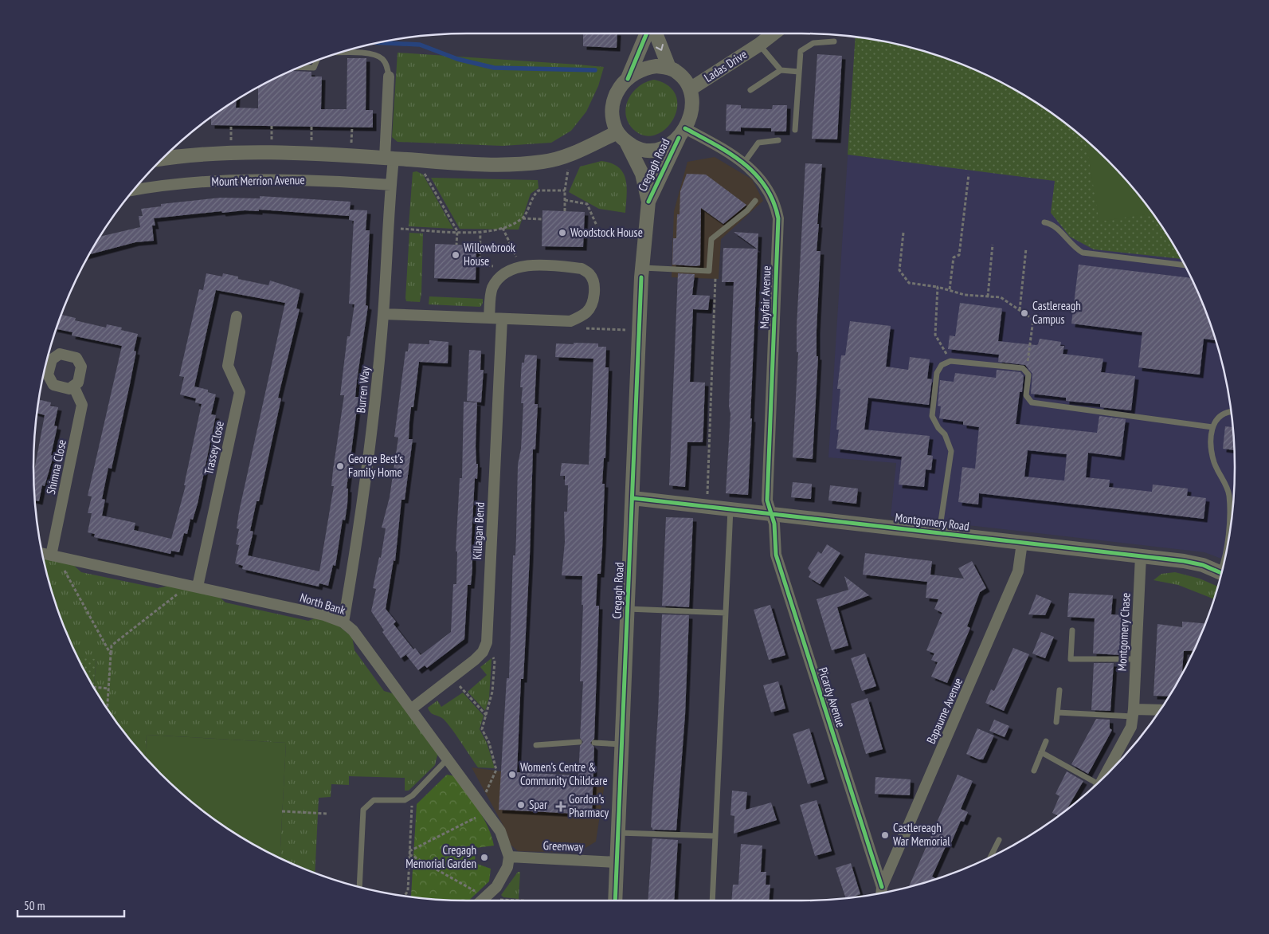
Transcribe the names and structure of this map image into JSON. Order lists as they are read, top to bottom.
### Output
{
  "streets": {
    "street": [
      "Ladas Drive",
      "Cregagh Road",
      "Mount Merrion Avenue",
      "Mayfair Avenue",
      "Burren Way",
      "Trassey Close",
      "Shimna Close",
      "Montgomery Road",
      "Killagan Bend",
      "North Bank",
      "Montgomery Chase",
      "Picardy Avenue",
      "Bapaume Avenue",
      "Greenway"
    ]
  },
  "crossings": [
    ["Ladas Drive", "Cregagh Road"],
    ["Ladas Drive", "Mayfair Avenue"],
    ["Cregagh Road", "Mayfair Avenue"],
    ["Cregagh Road", "Montgomery Road"],
    ["Cregagh Road", "Greenway"],
    ["Mount Merrion Avenue", "Burren Way"],
    ["Mayfair Avenue", "Montgomery Road"],
    ["Mayfair Avenue", "Picardy Avenue"],
    ["Burren Way", "North Bank"],
    ["Trassey Close", "North Bank"],
    ["Shimna Close", "North Bank"],
    ["Montgomery Road", "Montgomery Chase"],
    ["Montgomery Road", "Picardy Avenue"],
    ["Montgomery Road", "Bapaume Avenue"],
    ["North Bank", "Greenway"],
    ["Picardy Avenue", "Bapaume Avenue"]
  ],
  "places": {
    "other": [
      "Woodstock House",
      "Willowbrook House",
      "Castlereagh Campus",
      "George Best's Family Home",
      "Women’s Centre & Community Childcare",
      "Spar",
      "Castlereagh War Memorial",
      "Cregagh Memorial Garden"
    ],
    "health": ["Gordon's Pharmacy"]
  },
  "scale_bar": "50 m"
}
